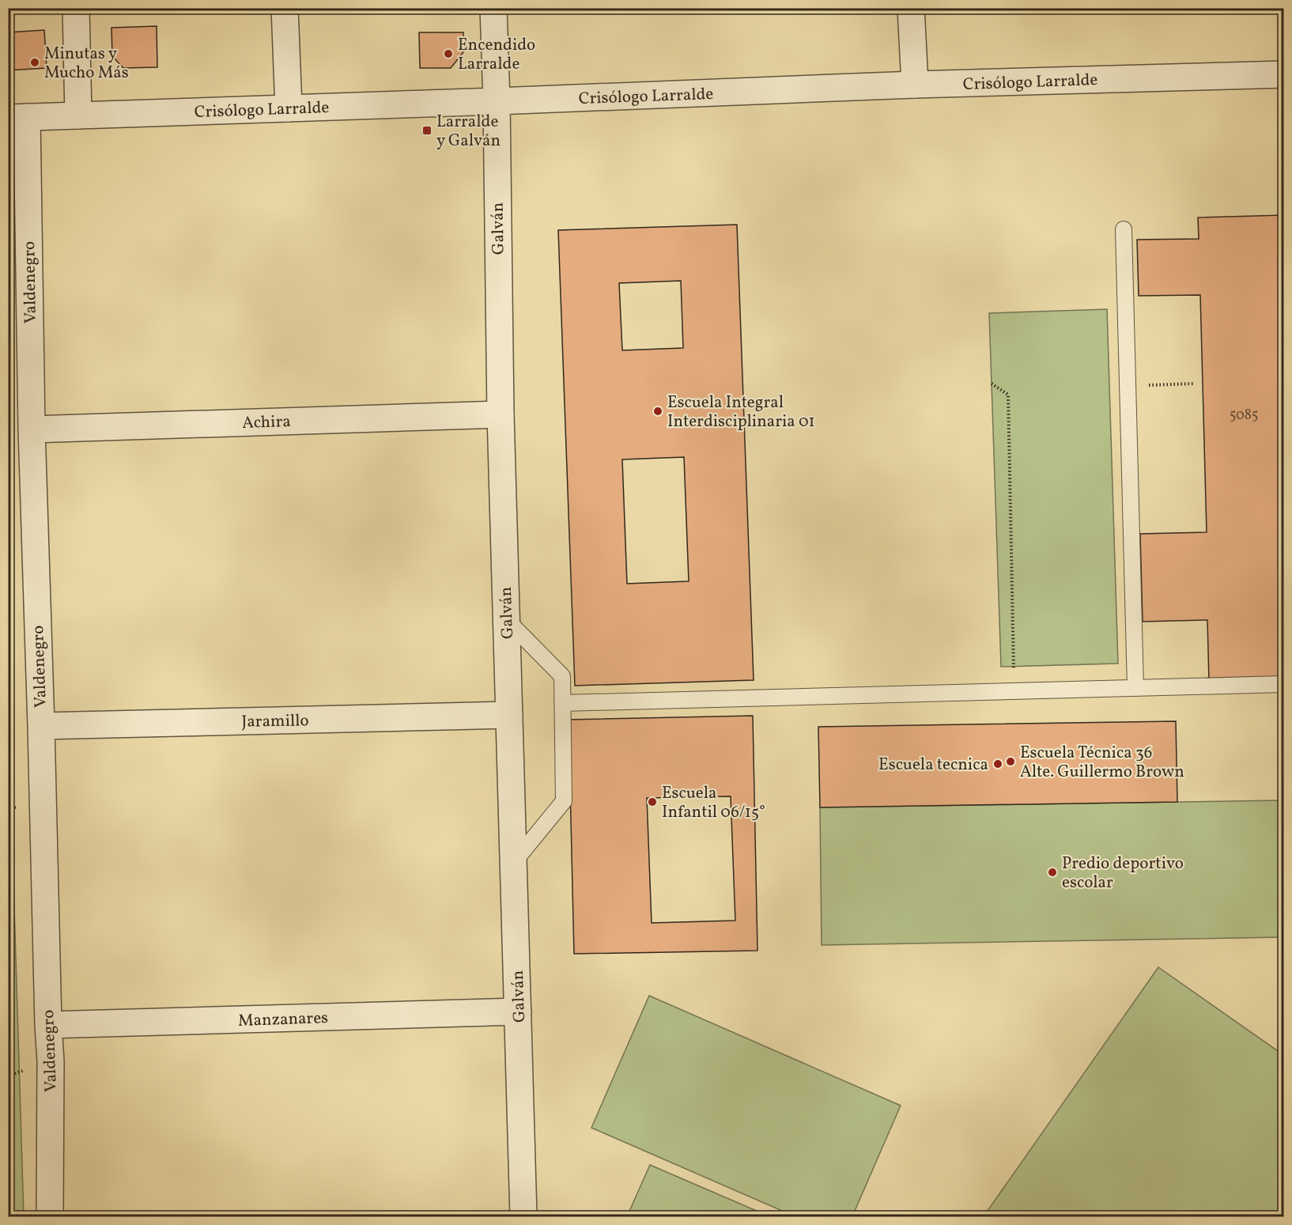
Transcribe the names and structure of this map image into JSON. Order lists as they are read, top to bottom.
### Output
{
  "streets": {
    "street": [
      "Crisólogo Larralde",
      "Galván",
      "Valdenegro",
      "Achira",
      "Jaramillo",
      "Manzanares"
    ]
  },
  "crossings": [
    ["Crisólogo Larralde", "Galván"],
    ["Crisólogo Larralde", "Valdenegro"],
    ["Galván", "Achira"],
    ["Galván", "Jaramillo"],
    ["Galván", "Manzanares"],
    ["Valdenegro", "Achira"],
    ["Valdenegro", "Jaramillo"],
    ["Valdenegro", "Manzanares"]
  ],
  "places": {
    "other": [
      "Encendido Larralde",
      "Minutas y Mucho Más",
      "Escuela Integral Interdisciplinaria 01",
      "Escuela Técnica 36 Alte. Guillermo Brown",
      "Escuela tecnica",
      "Escuela Infantil 06/15°",
      "Predio deportivo escolar"
    ],
    "transit": ["Larralde y Galván"]
  },
  "house_numbers": ["5085"]
}
